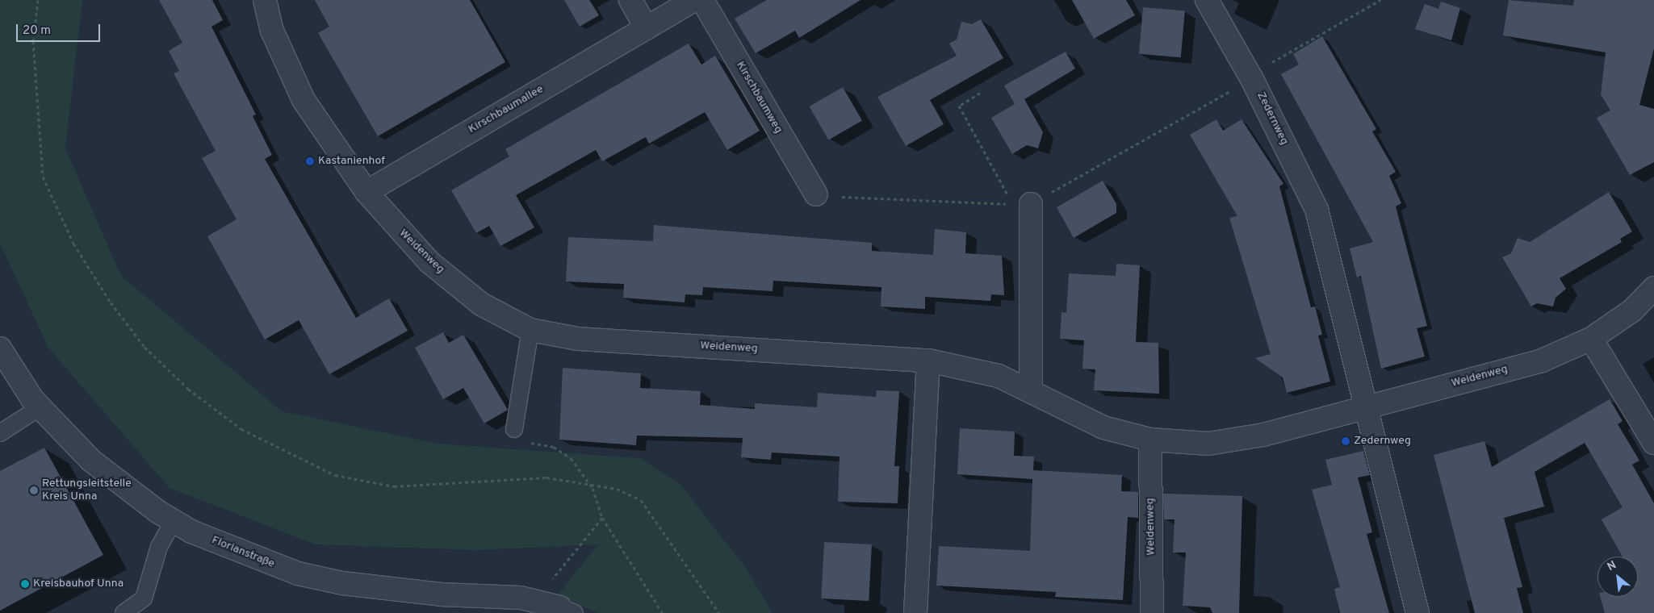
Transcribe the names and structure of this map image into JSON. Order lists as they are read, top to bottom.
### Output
{
  "streets": {
    "street": [
      "Kirschbaumweg",
      "Kirschbaumallee",
      "Zedernweg",
      "Weidenweg",
      "Florianstraße"
    ]
  },
  "crossings": [
    ["Kirschbaumallee", "Weidenweg"],
    ["Zedernweg", "Weidenweg"]
  ],
  "places": [
    "Kastanienhof",
    "Zedernweg",
    "Rettungsleitstelle Kreis Unna",
    "Kreisbauhof Unna"
  ],
  "scale_bar": "20 m",
  "north": "top left"
}
